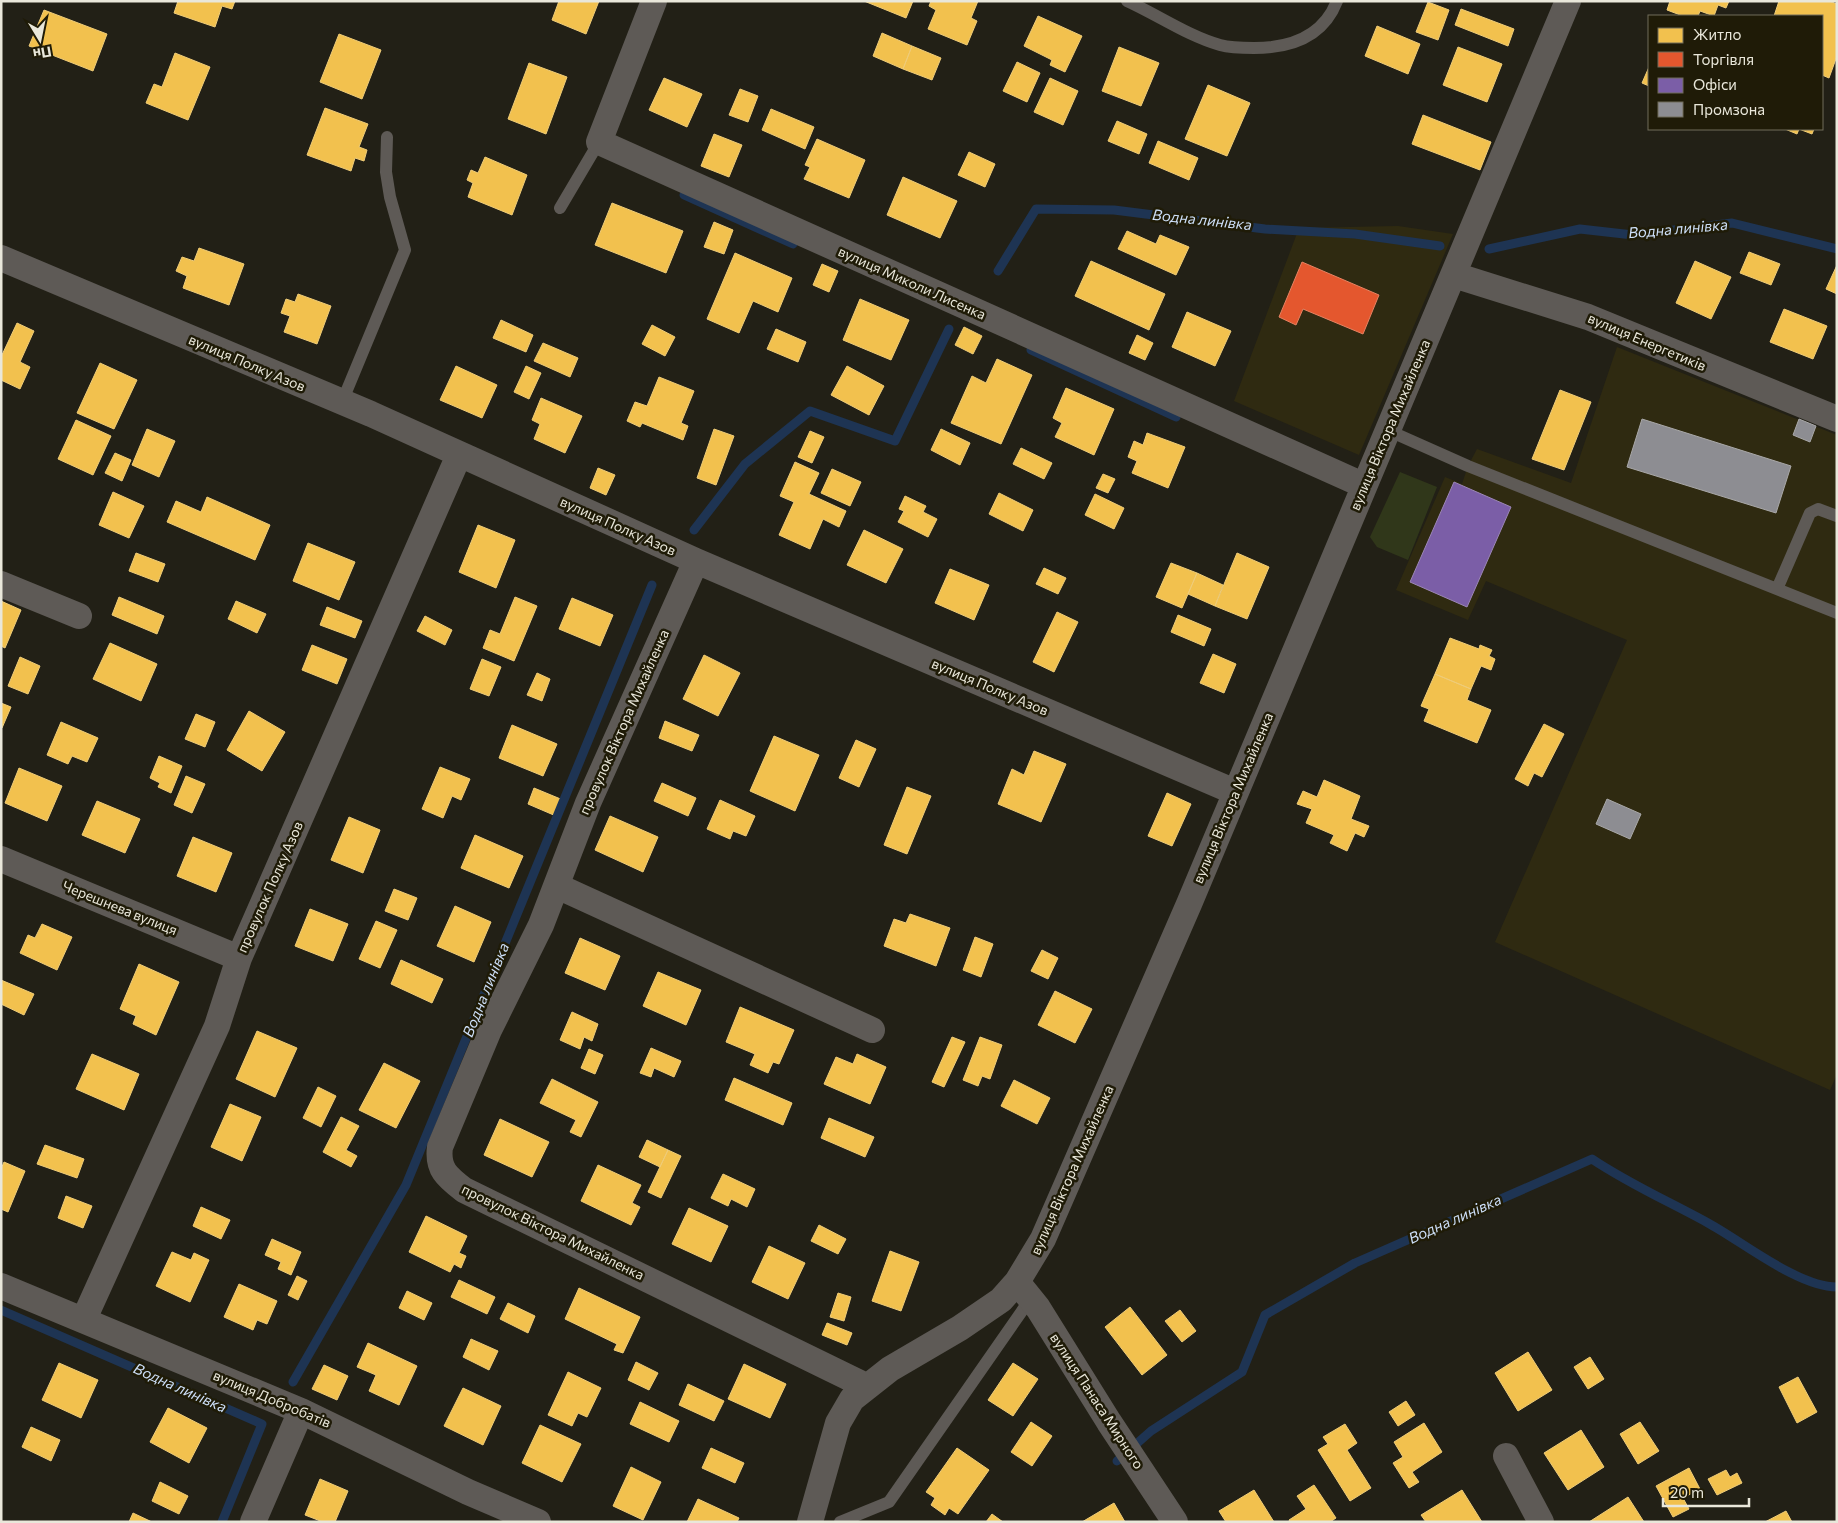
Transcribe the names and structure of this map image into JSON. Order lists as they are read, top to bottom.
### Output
{
  "streets": {
    "street": [
      "вулиця Миколи Лисенка",
      "вулиця Енергетиків",
      "вулиця Полку Азов",
      "вулиця Віктора Михайленка",
      "провулок Віктора Михайленка",
      "провулок Полку Азов",
      "Черешнева вулиця",
      "вулиця Добробатів",
      "вулиця Панаса Мирного"
    ]
  },
  "crossings": [
    ["вулиця Миколи Лисенка", "вулиця Віктора Михайленка"],
    ["вулиця Енергетиків", "вулиця Віктора Михайленка"],
    ["вулиця Полку Азов", "вулиця Віктора Михайленка"],
    ["вулиця Полку Азов", "провулок Віктора Михайленка"],
    ["вулиця Полку Азов", "провулок Полку Азов"],
    ["вулиця Віктора Михайленка", "провулок Віктора Михайленка"],
    ["вулиця Віктора Михайленка", "вулиця Панаса Мирного"],
    ["провулок Полку Азов", "Черешнева вулиця"],
    ["провулок Полку Азов", "вулиця Добробатів"]
  ],
  "water": ["Водна линівка"],
  "legend": [
    "Житло",
    "Торгівля",
    "Офіси",
    "Промзона"
  ],
  "scale_bar": "20 m",
  "north": "bottom"
}
